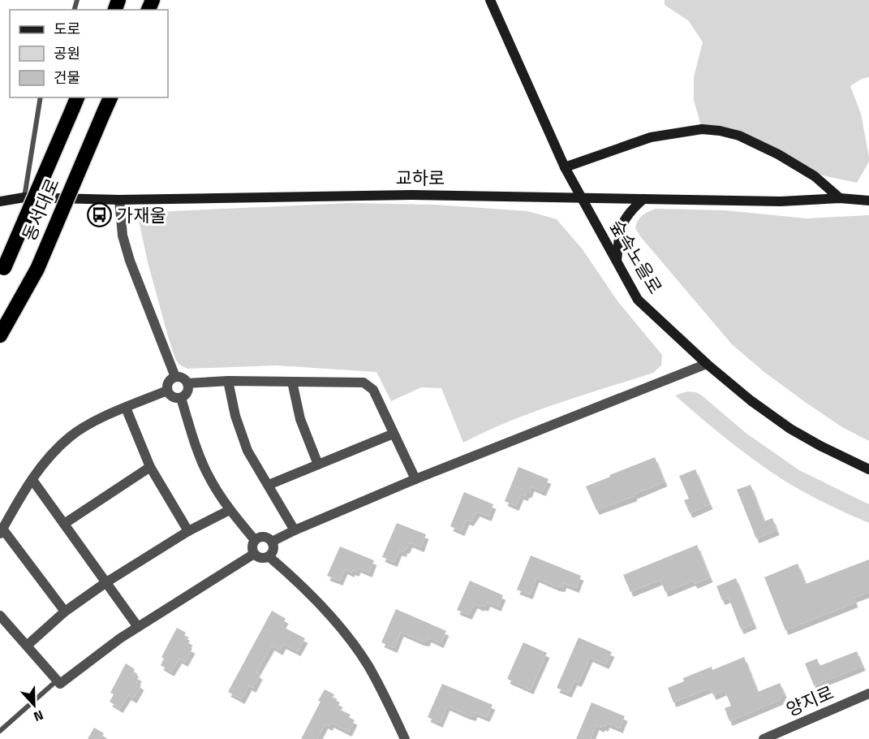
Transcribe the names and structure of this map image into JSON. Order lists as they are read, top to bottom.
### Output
{
  "streets": {
    "highway": ["동서대로"],
    "street": ["교하로", "숲속노을로", "양지로"]
  },
  "crossings": [
    ["교하로", "숲속노을로"]
  ],
  "places": {
    "bus stop": ["가재울"]
  },
  "legend": ["도로", "공원", "건물"],
  "north": "bottom"
}
